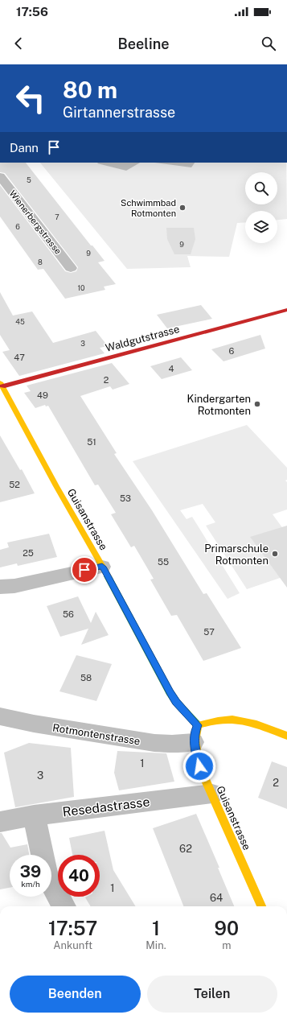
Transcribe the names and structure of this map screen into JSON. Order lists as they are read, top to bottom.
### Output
{
  "streets": {
    "street": [
      "Wienerbergstrasse",
      "Waldgutstrasse",
      "Guisanstrasse",
      "Rotmontenstrasse",
      "Resedastrasse"
    ]
  },
  "crossings": [
    ["Waldgutstrasse", "Guisanstrasse"],
    ["Guisanstrasse", "Rotmontenstrasse"],
    ["Guisanstrasse", "Resedastrasse"]
  ],
  "places": ["Schwimmbad Rotmonten", "Kindergarten Rotmonten", "Primarschule Rotmonten"],
  "house_numbers": [
    "5",
    "7",
    "6",
    "9",
    "9",
    "8",
    "10",
    "45",
    "3",
    "6",
    "47",
    "4",
    "2",
    "49",
    "51",
    "52",
    "53",
    "25",
    "55",
    "56",
    "57",
    "58",
    "1",
    "3",
    "2",
    "62",
    "1",
    "64"
  ],
  "page": {
    "status": "17:56",
    "header": "Beeline",
    "turn": ["80 m", "Girtannerstrasse"],
    "then": "Dann",
    "speed": "39 km/h",
    "limit": "40",
    "eta": [
      "17:57",
      "Ankunft",
      "1",
      "Min.",
      "90",
      "m"
    ],
    "buttons": ["Beenden", "Teilen"]
  }
}
